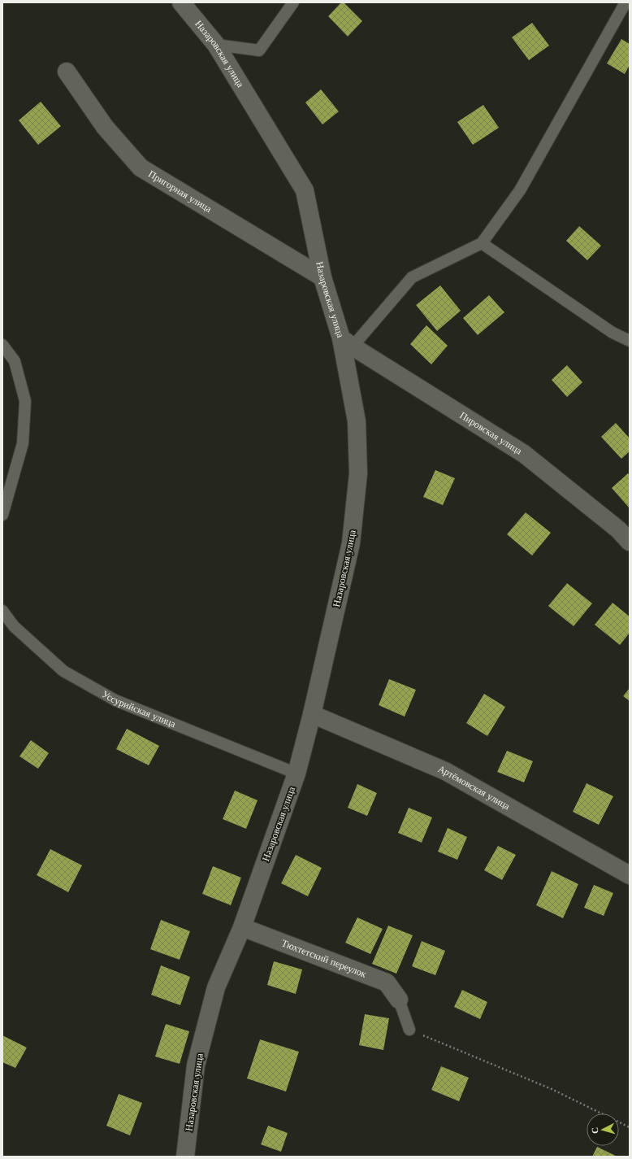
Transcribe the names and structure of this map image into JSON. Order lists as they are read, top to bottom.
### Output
{
  "streets": {
    "street": [
      "Назаровская улица",
      "Пригорная улица",
      "Пировская улица",
      "Артёмовская улица",
      "Тюхтетский переулок"
    ],
    "lane": ["Уссурийская улица"]
  },
  "crossings": [
    ["Назаровская улица", "Пригорная улица"],
    ["Назаровская улица", "Пировская улица"],
    ["Назаровская улица", "Уссурийская улица"],
    ["Назаровская улица", "Артёмовская улица"],
    ["Назаровская улица", "Тюхтетский переулок"]
  ],
  "north": "left"
}
